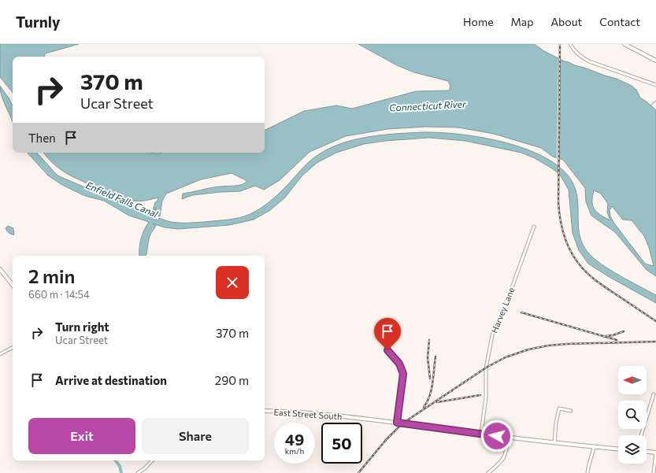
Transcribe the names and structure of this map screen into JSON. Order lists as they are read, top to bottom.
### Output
{
  "streets": {
    "main road": ["East Street South"],
    "street": ["Harvey Lane"]
  },
  "crossings": [
    ["Harvey Lane", "East Street South"]
  ],
  "water": ["Connecticut River", "Enfield Falls Canal"],
  "north": "left",
  "page": {
    "header": "Turnly",
    "nav": [
      "Home",
      "Map",
      "About",
      "Contact"
    ],
    "turn": ["370 m", "Ucar Street"],
    "then": "Then",
    "heading": ["2 min", "660 m · 14:54"],
    "list": [
      {
        "name": "Turn right",
        "note": "Ucar Street",
        "value": "370 m"
      },
      {
        "name": "Arrive at destination",
        "value": "290 m"
      }
    ],
    "buttons": ["Exit", "Share"],
    "speed": "49 km/h",
    "limit": "50"
  }
}
